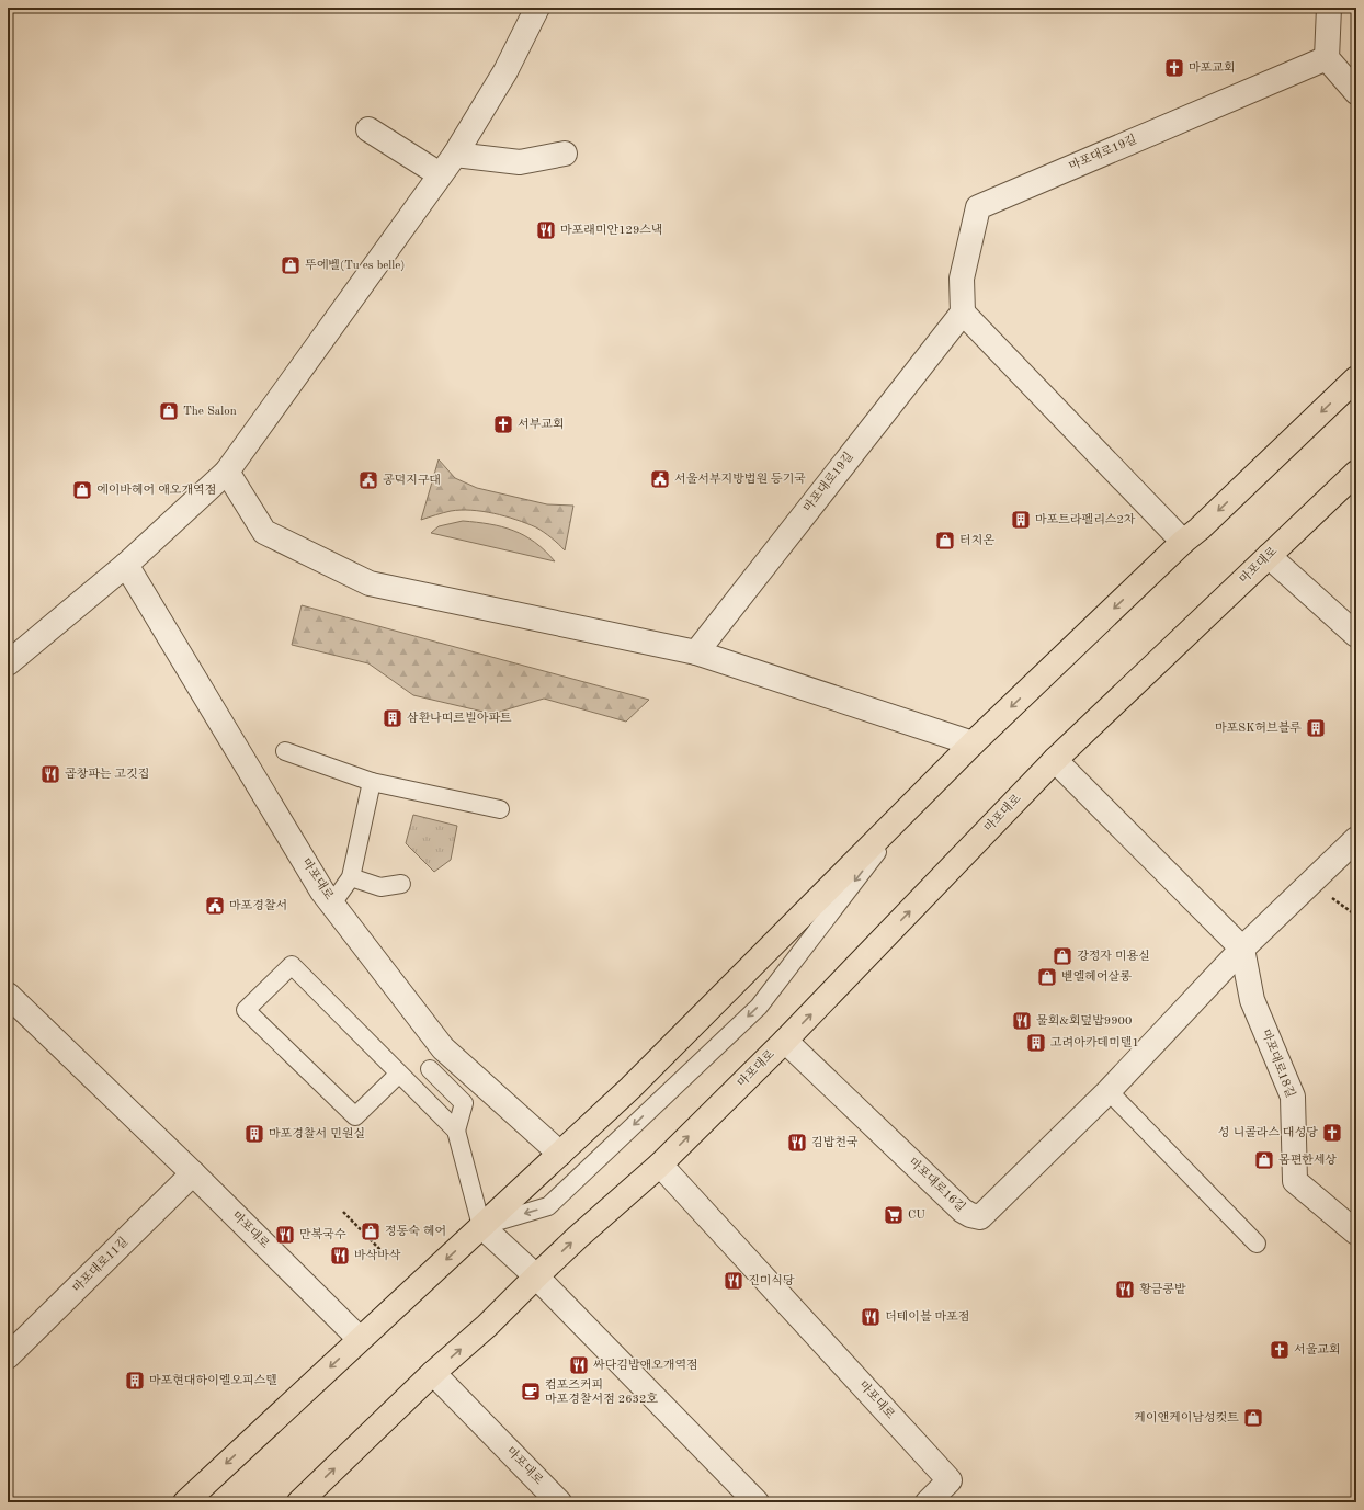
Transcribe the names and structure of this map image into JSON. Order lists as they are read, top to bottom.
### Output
{
  "streets": {
    "main road": ["마포대로"],
    "street": [
      "마포대로19길",
      "마포대로18길",
      "마포대로16길",
      "마포대로11길"
    ]
  },
  "crossings": [
    ["마포대로", "마포대로16길"],
    ["마포대로", "마포대로11길"]
  ],
  "places": {
    "church": [
      "마포교회",
      "서부교회",
      "성 니콜라스 대성당",
      "서울교회"
    ],
    "restaurant": [
      "마포래미안129스낵",
      "곱창파는 고깃집",
      "물회&회덮밥9900",
      "김밥천국",
      "만복국수",
      "바삭바삭",
      "진미식당",
      "황금콩밭",
      "더테이블 마포점",
      "싸다김밥애오개역점"
    ],
    "shop": [
      "뚜에벨(Tu es belle)",
      "The Salon",
      "에이바헤어 애오개역점",
      "터치온",
      "강정자 미용실",
      "벧엘헤어살롱",
      "몸편한세상",
      "정동숙 헤어",
      "케이앤케이남성컷트"
    ],
    "public building": ["서울서부지방법원 등기국", "공덕지구대", "마포경찰서"],
    "building": [
      "마포트라펠리스2차",
      "삼환나띠르빌아파트",
      "마포SK허브블루",
      "고려아카데미텔1",
      "마포경찰서 민원실",
      "마포현대하이엘오피스텔"
    ],
    "supermarket": ["CU"],
    "cafe": ["컴포즈커피 마포경찰서점 2632호"]
  }
}
